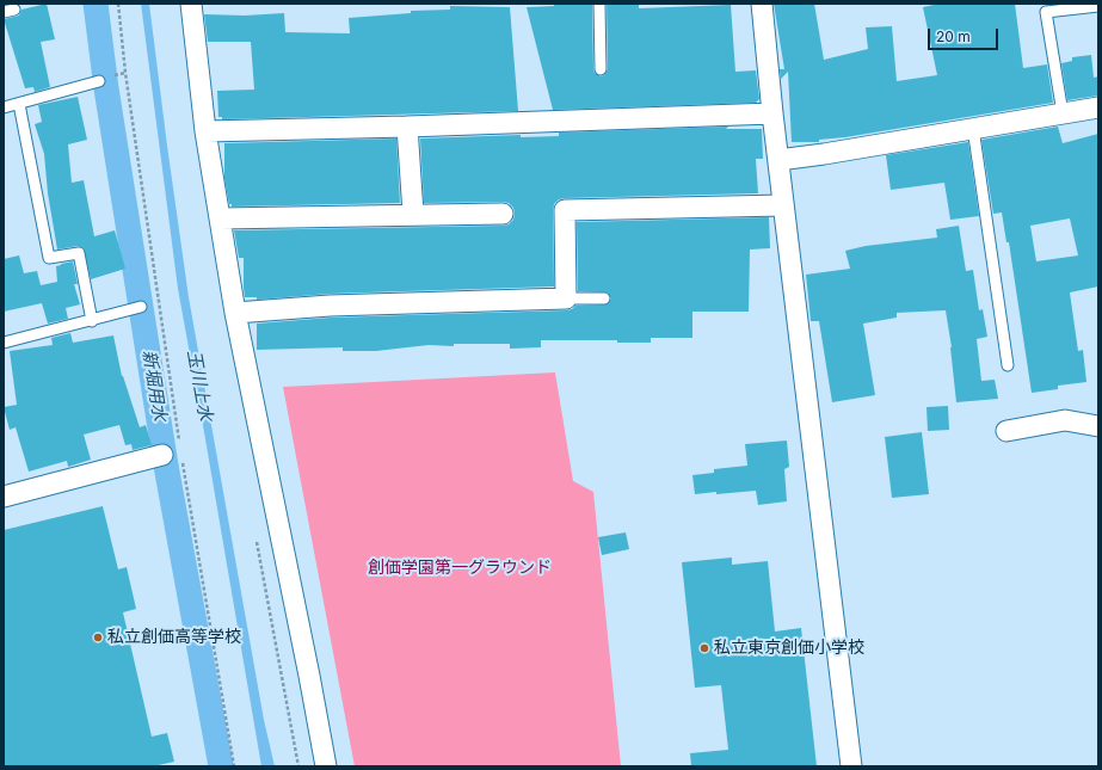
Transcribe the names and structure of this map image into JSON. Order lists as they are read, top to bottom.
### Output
{
  "water": ["新堀用水", "玉川上水"],
  "parks": ["創価学園第一グラウンド"],
  "places": ["私立創価高等学校", "私立東京創価小学校"],
  "scale_bar": "20 m"
}
